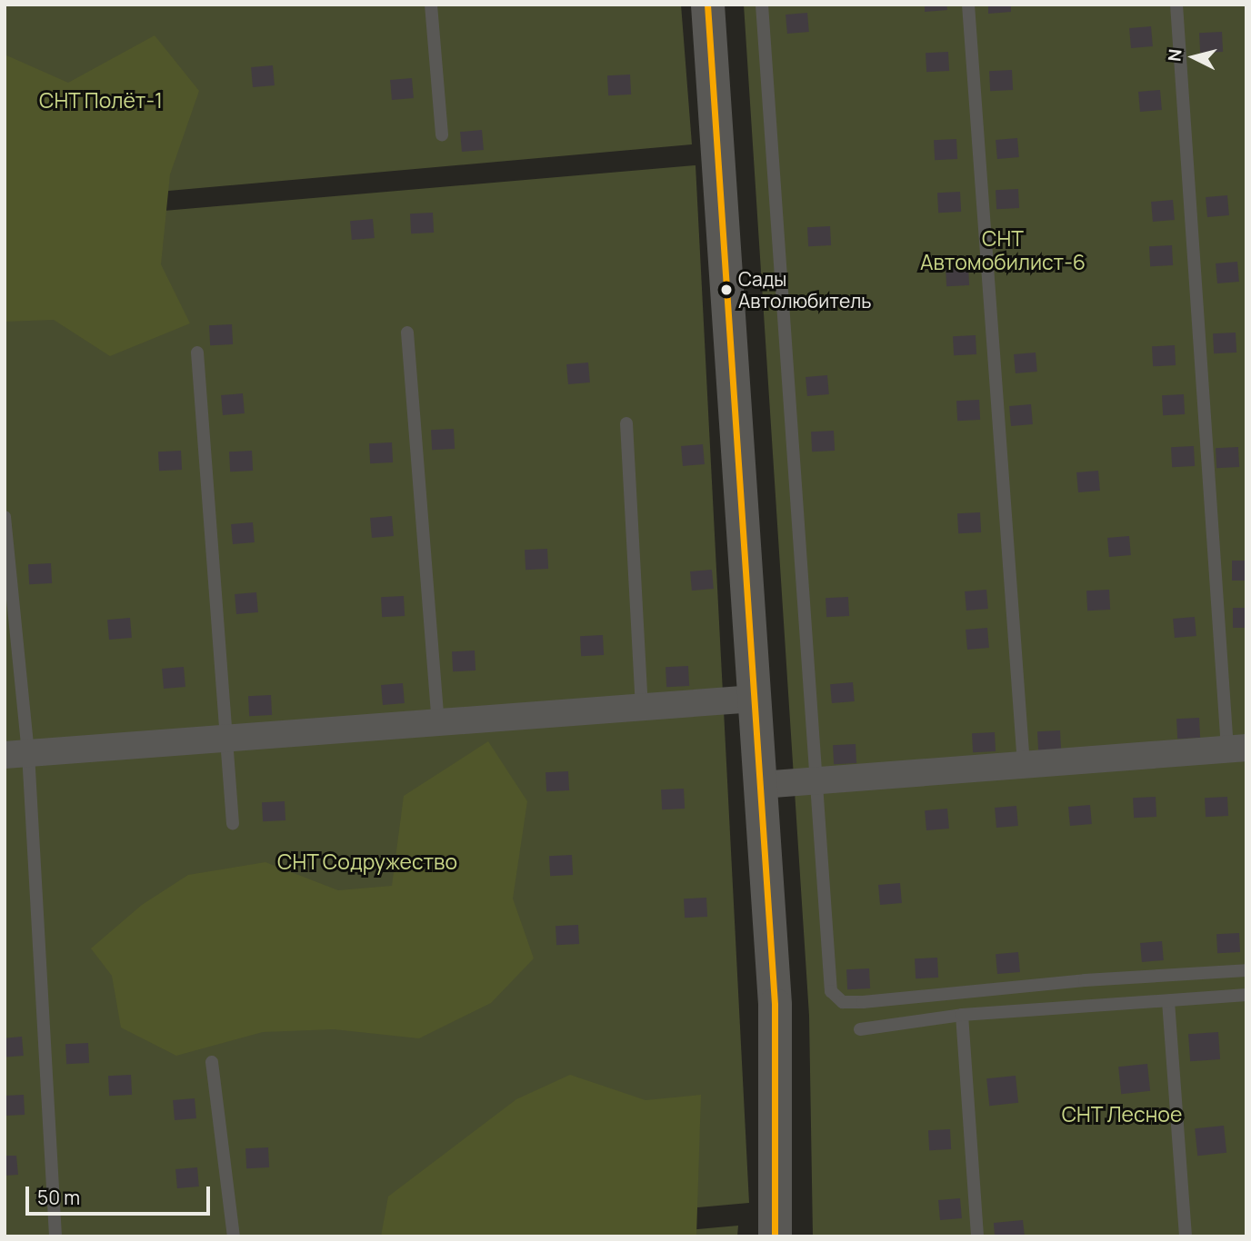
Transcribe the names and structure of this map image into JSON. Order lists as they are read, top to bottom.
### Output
{
  "parks": [
    "СНТ Полёт-1",
    "СНТ Автомобилист-6",
    "СНТ Содружество",
    "СНТ Лесное"
  ],
  "places": ["Сады Автолюбитель"],
  "scale_bar": "50 m",
  "north": "left"
}
